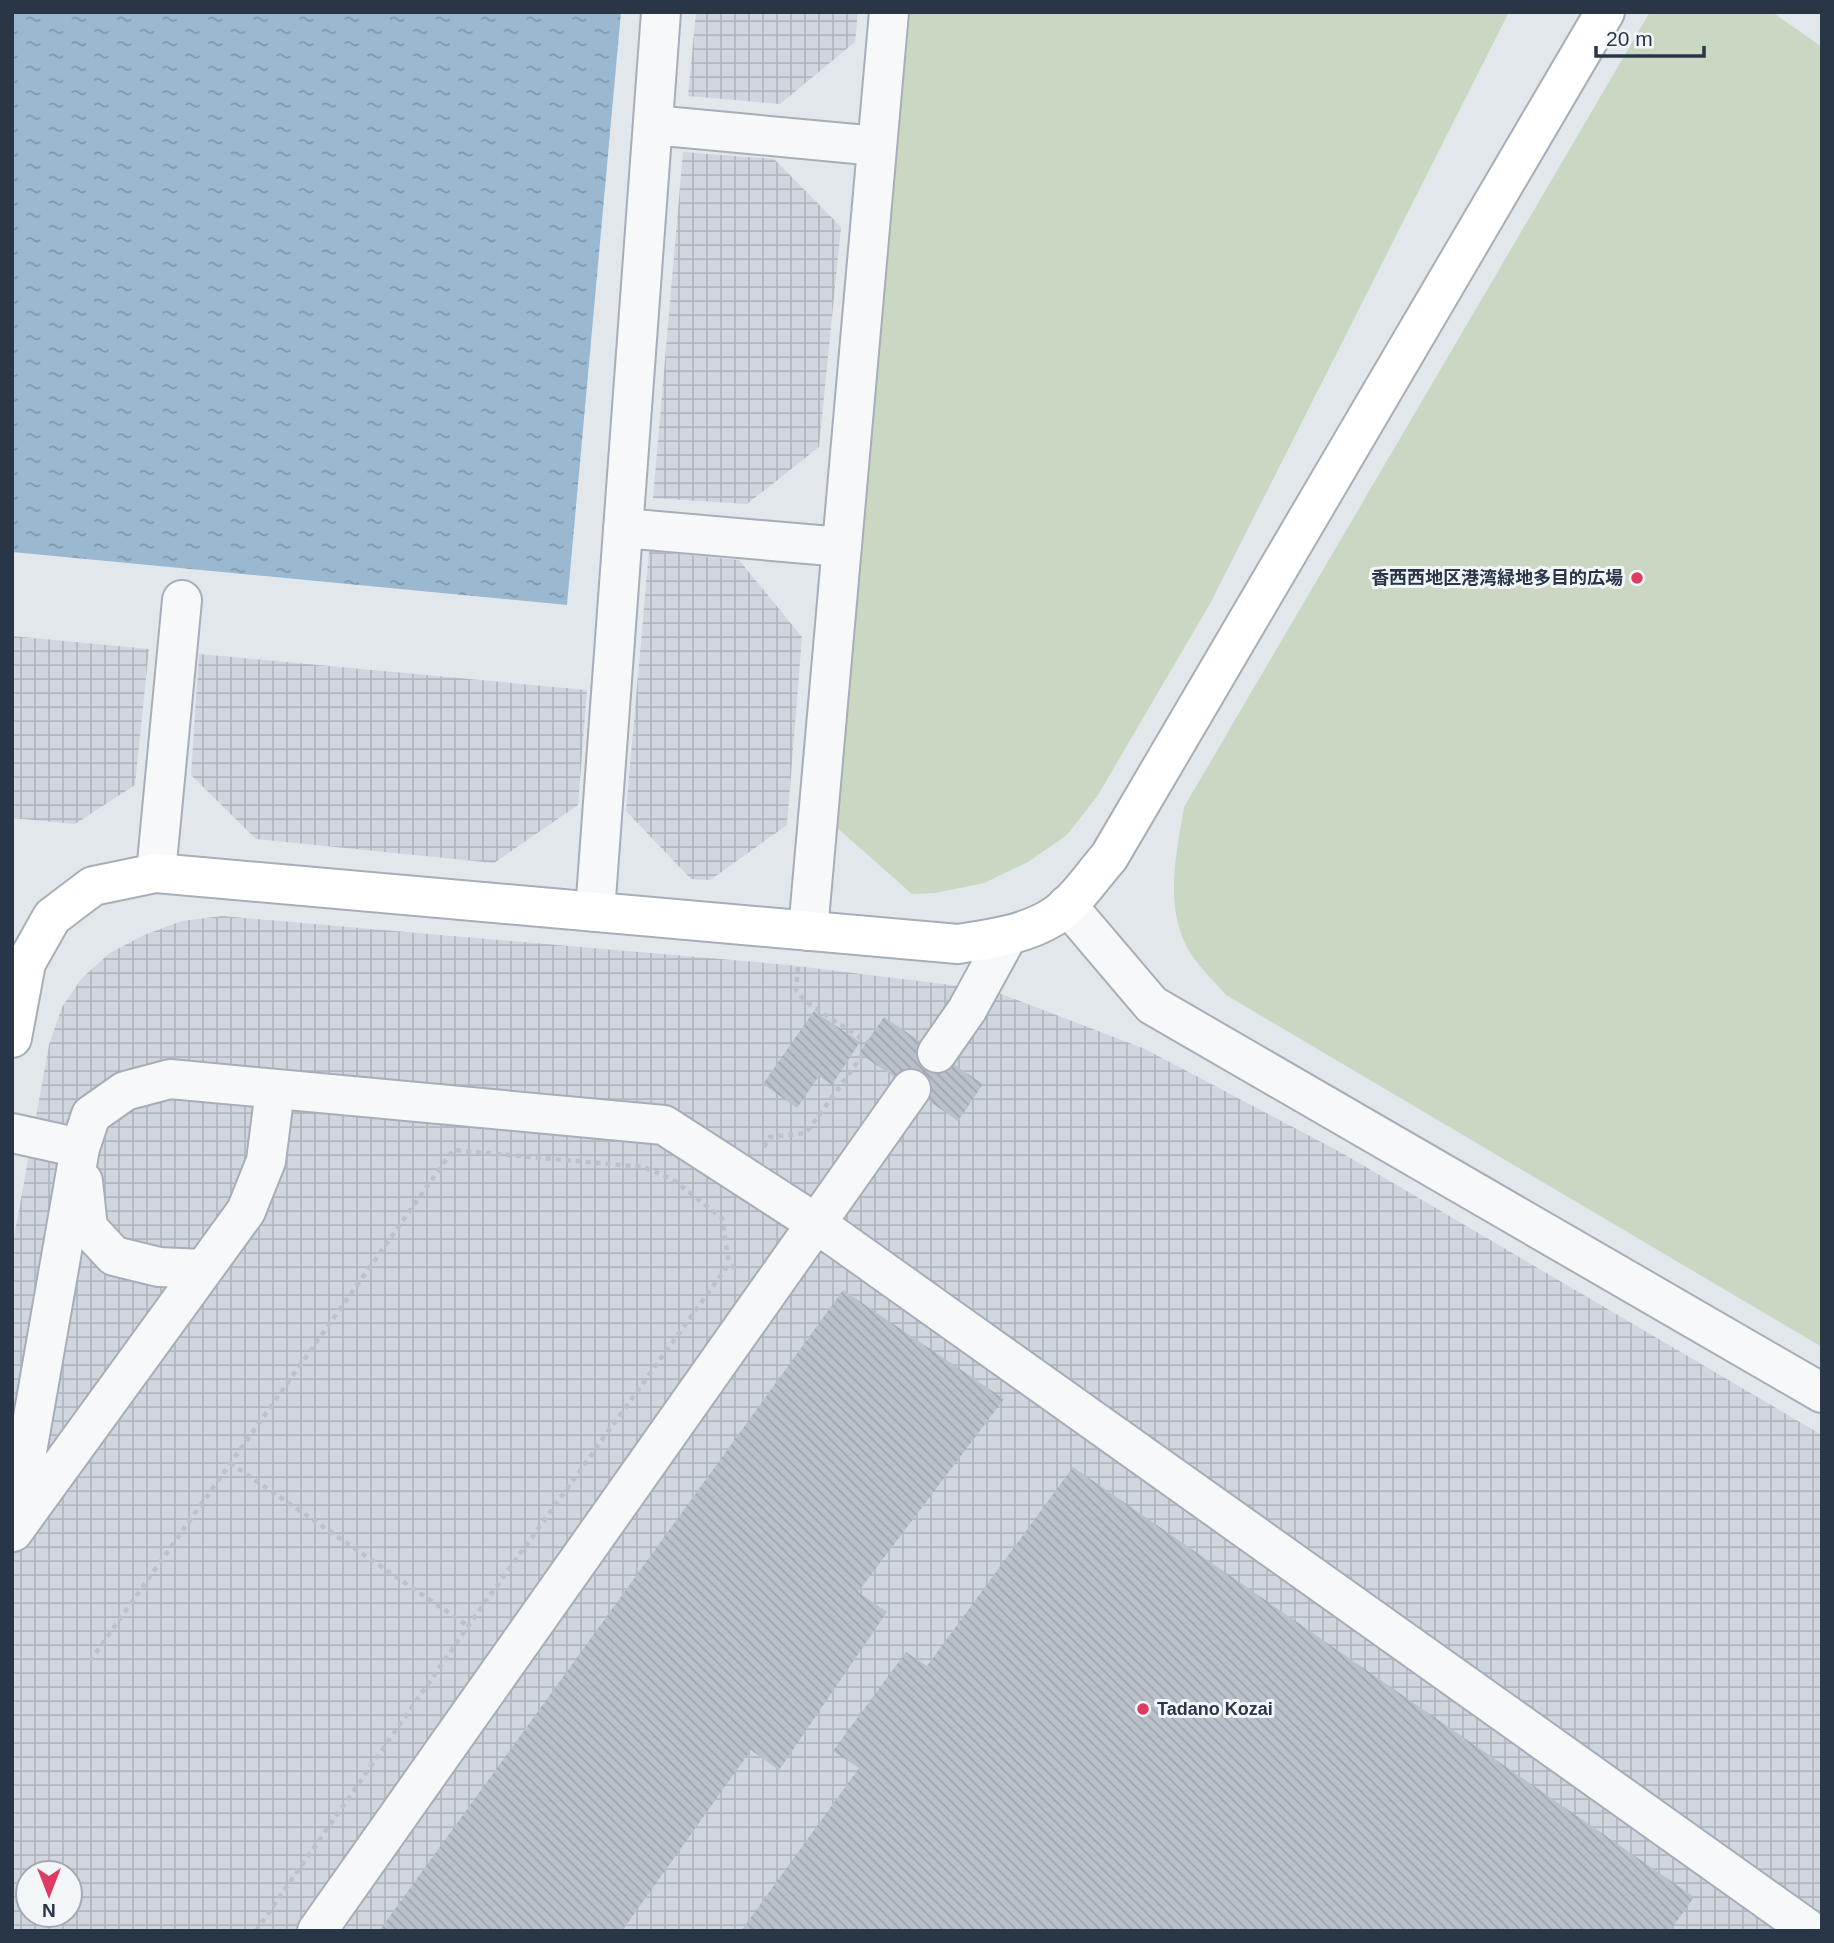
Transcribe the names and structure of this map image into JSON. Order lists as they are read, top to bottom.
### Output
{
  "places": ["香西西地区港湾緑地多目的広場", "Tadano Kozai"],
  "scale_bar": "20 m",
  "north": "bottom"
}
